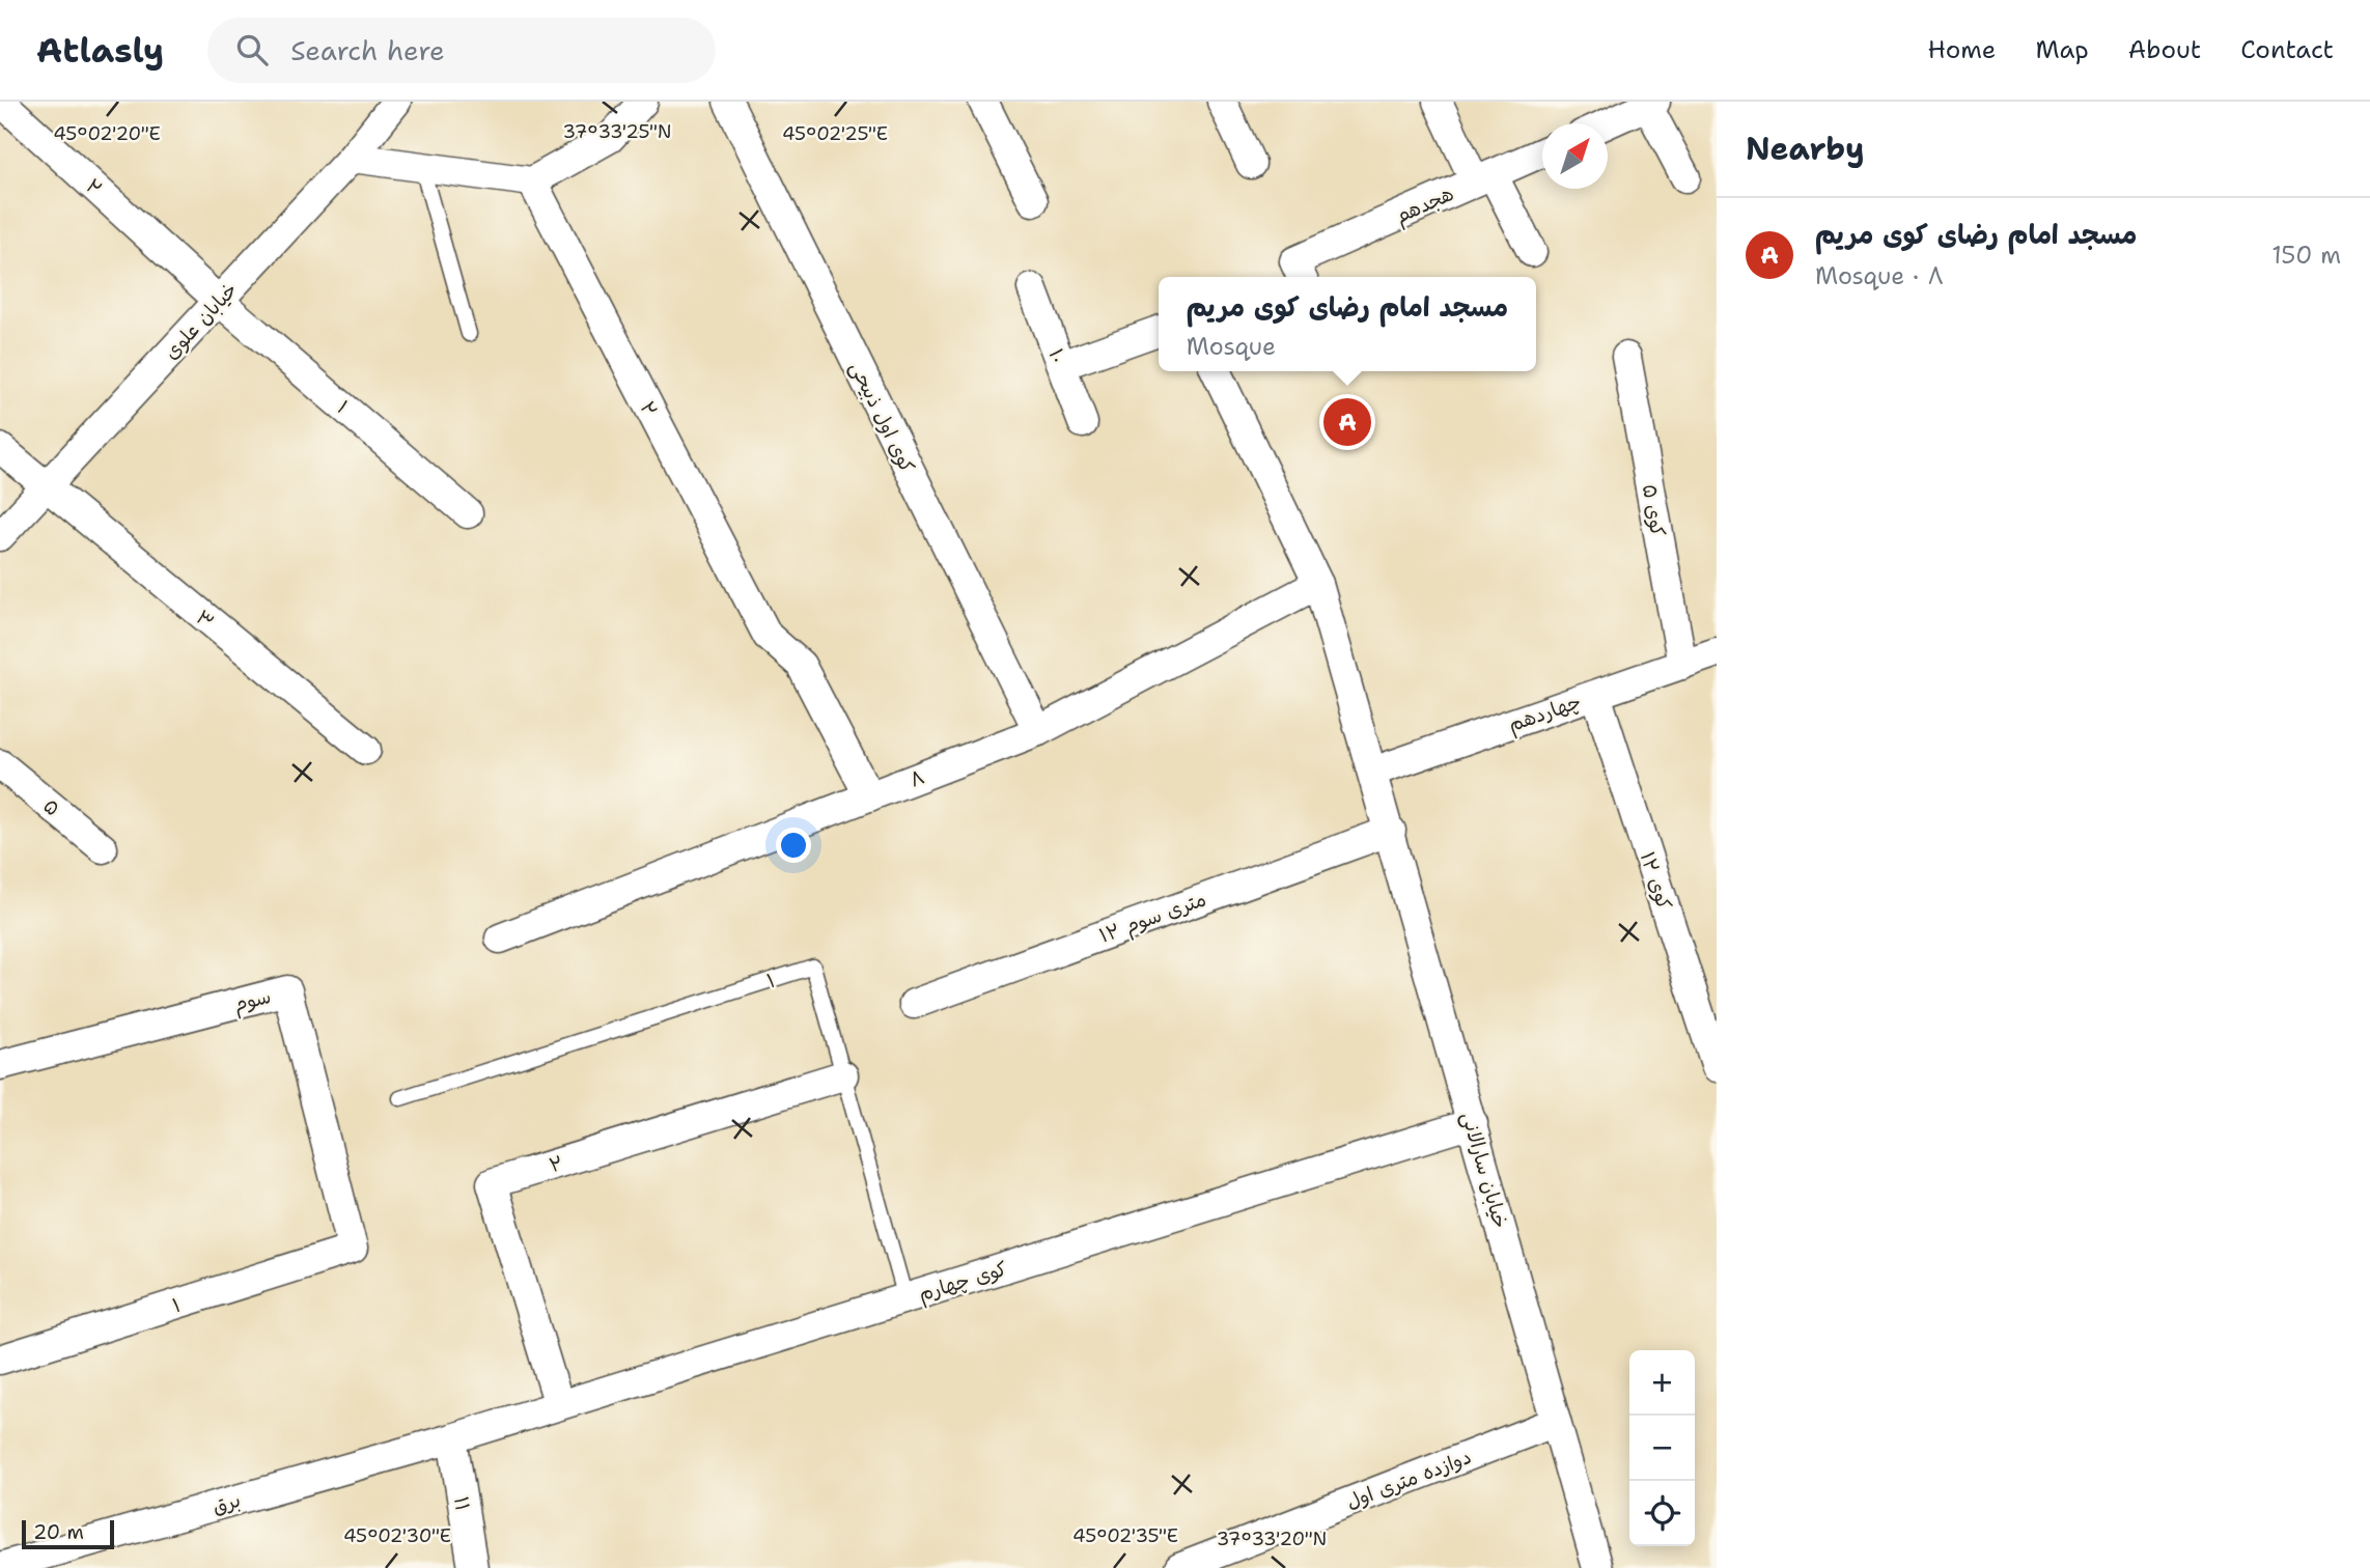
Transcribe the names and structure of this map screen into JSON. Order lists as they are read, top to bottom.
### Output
{
  "streets": {
    "street": [
      "۲",
      "هجدهم",
      "خیابان علوی",
      "۱۰",
      "۱",
      "کوی اول ذبیحی",
      "کوی ۵",
      "۳",
      "چهاردهم",
      "۸",
      "۵",
      "کوی ۱۲",
      "۱۲ متری سوم",
      "سوم",
      "خیابان سارالانی",
      "کوی چهارم",
      "دوازده متری اول",
      "برق",
      "۱۱"
    ]
  },
  "crossings": [
    ["۲", "خیابان علوی"],
    ["۲", "۱"],
    ["۲", "۸"],
    ["۲", "کوی چهارم"],
    ["خیابان علوی", "۱"],
    ["خیابان علوی", "۳"],
    ["۱", "سوم"],
    ["۱", "کوی چهارم"],
    ["کوی اول ذبیحی", "۸"],
    ["کوی ۵", "چهاردهم"],
    ["چهاردهم", "کوی ۱۲"],
    ["چهاردهم", "خیابان سارالانی"],
    ["۸", "خیابان سارالانی"],
    ["۱۲ متری سوم", "خیابان سارالانی"],
    ["خیابان سارالانی", "کوی چهارم"],
    ["خیابان سارالانی", "دوازده متری اول"],
    ["کوی چهارم", "برق"],
    ["کوی چهارم", "۱۱"],
    ["برق", "۱۱"]
  ],
  "scale_bar": "20 m",
  "north": "top right",
  "page": {
    "header": "Atlasly",
    "search": "Search here",
    "nav": [
      "Home",
      "Map",
      "About",
      "Contact"
    ],
    "heading": "Nearby",
    "list": [
      {
        "mark": "A",
        "name": "مسجد امام رضای کوی مریم",
        "note": "Mosque · ۸",
        "value": "150 m"
      }
    ],
    "popup": ["مسجد امام رضای کوی مریم", "Mosque"],
    "pins": "A",
    "map_buttons": ["+", "−"],
    "scale": "20 m"
  },
  "coordinates": [
    "37°33'25\"N",
    "45°02'20\"E",
    "45°02'25\"E",
    "45°02'30\"E",
    "45°02'35\"E",
    "37°33'20\"N"
  ]
}
